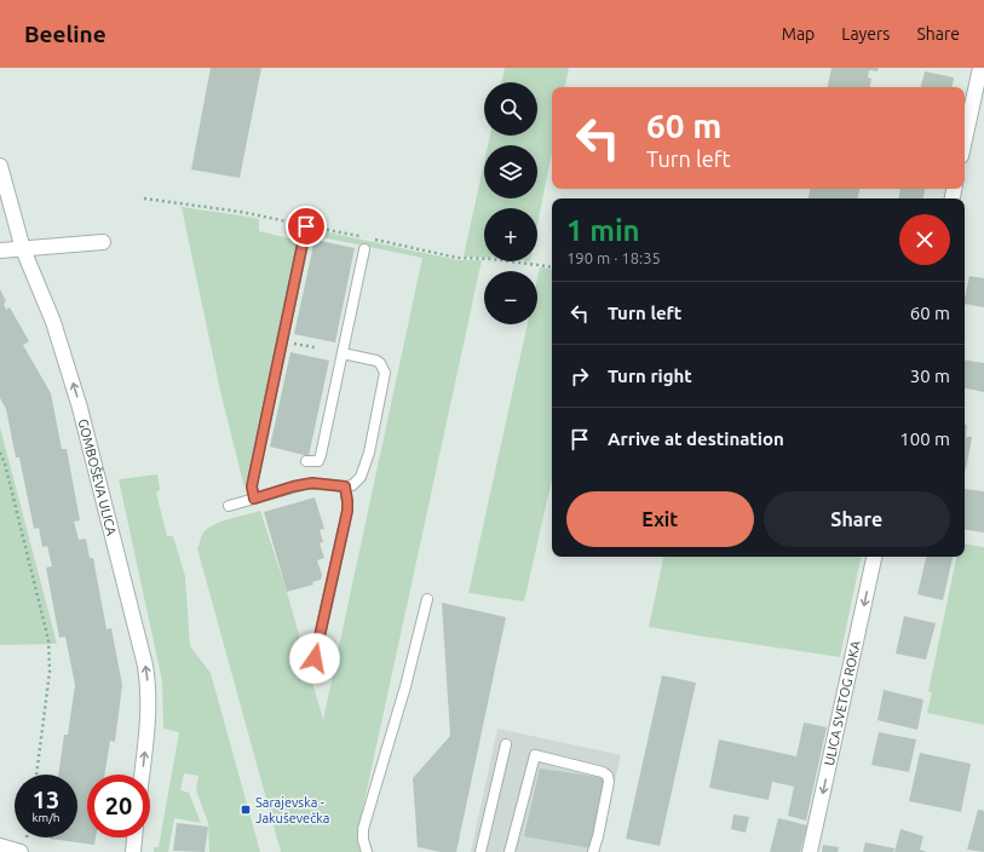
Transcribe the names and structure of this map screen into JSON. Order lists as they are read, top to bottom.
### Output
{
  "streets": {
    "street": ["GOMBOŠEVA ULICA", "ULICA SVETOG ROKA"]
  },
  "one_way": ["GOMBOŠEVA ULICA", "ULICA SVETOG ROKA"],
  "places": {
    "transit": ["Sarajevska - Jakuševečka"]
  },
  "page": {
    "header": "Beeline",
    "nav": ["Map", "Layers", "Share"],
    "map_buttons": ["+", "−"],
    "turn": ["60 m", "Turn left"],
    "heading": ["1 min", "190 m · 18:35"],
    "list": [
      {
        "name": "Turn left",
        "value": "60 m"
      },
      {
        "name": "Turn right",
        "value": "30 m"
      },
      {
        "name": "Arrive at destination",
        "value": "100 m"
      }
    ],
    "buttons": ["Exit", "Share"],
    "speed": "13 km/h",
    "limit": "20"
  }
}
